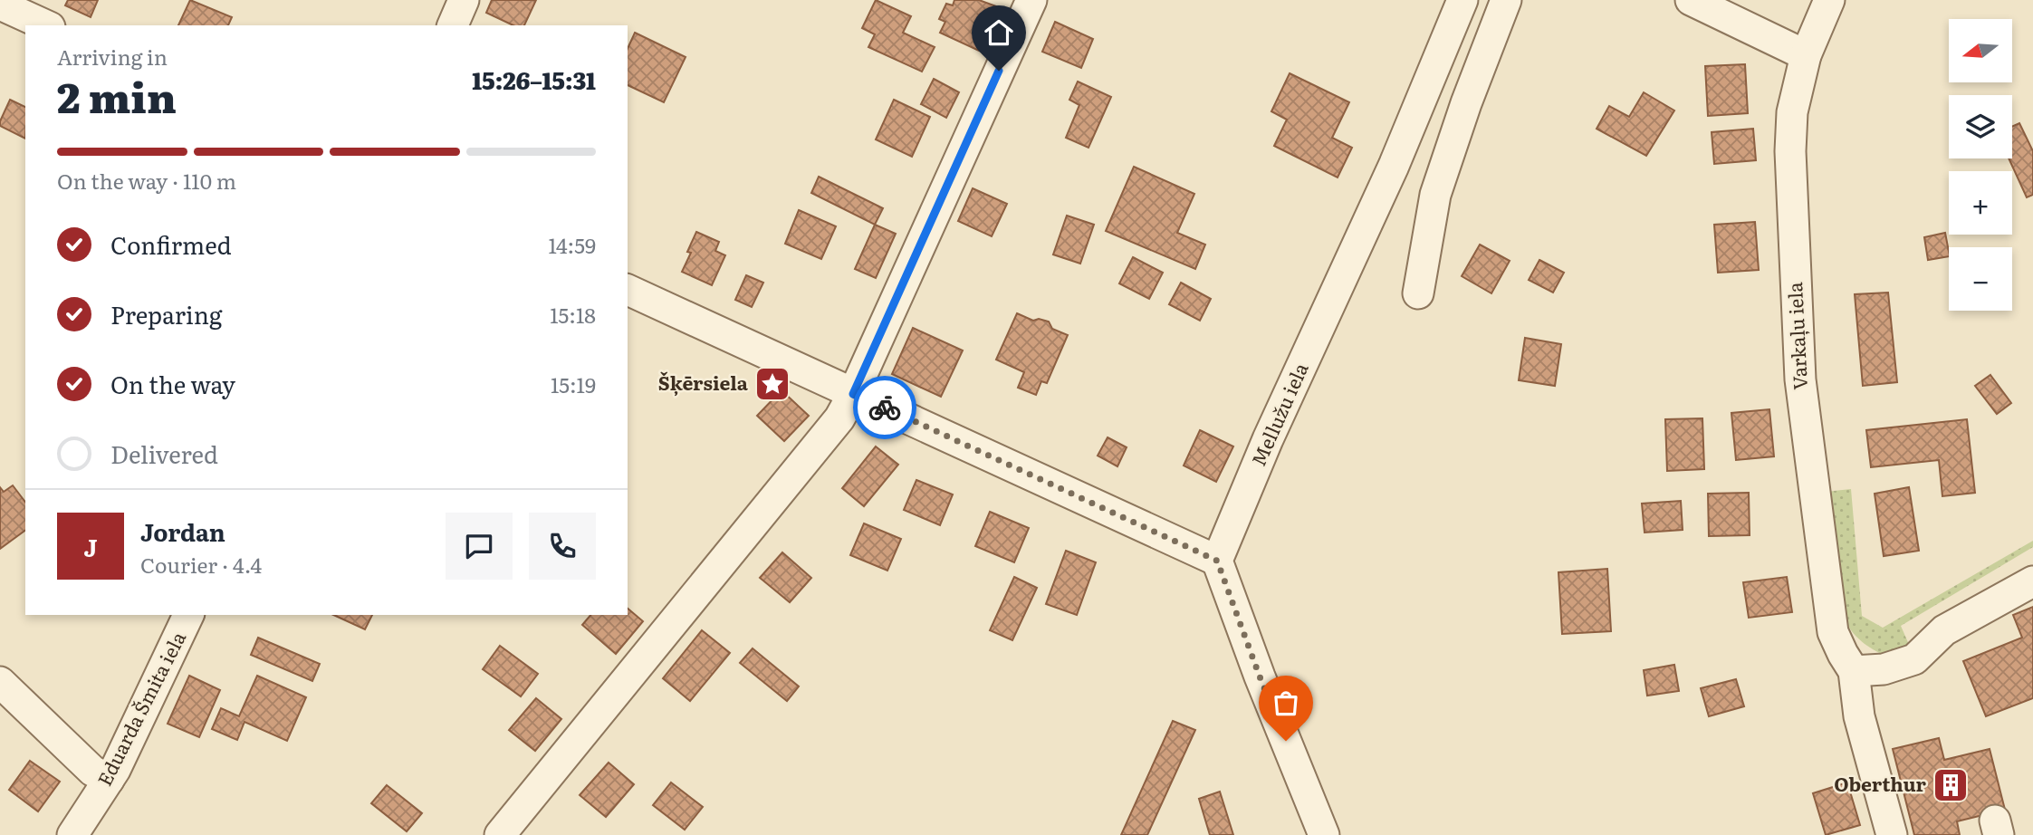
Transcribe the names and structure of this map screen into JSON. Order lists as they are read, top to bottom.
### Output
{
  "streets": {
    "street": ["Varkaļu iela", "Mellužu iela", "Eduarda Šmita iela"]
  },
  "places": {
    "place": ["Šķērsiela"],
    "building": ["Oberthur"]
  },
  "north": "left",
  "page": {
    "map_buttons": ["+", "−"],
    "heading": ["2 min", "Arriving in", "15:26–15:31"],
    "panel": ["Jordan", "Courier · 4.4"],
    "bar": "On the way · 110 m",
    "list": [
      ["Confirmed", "14:59"],
      ["Preparing", "15:18"],
      ["On the way", "15:19"],
      "Delivered"
    ],
    "round": "J"
  }
}
